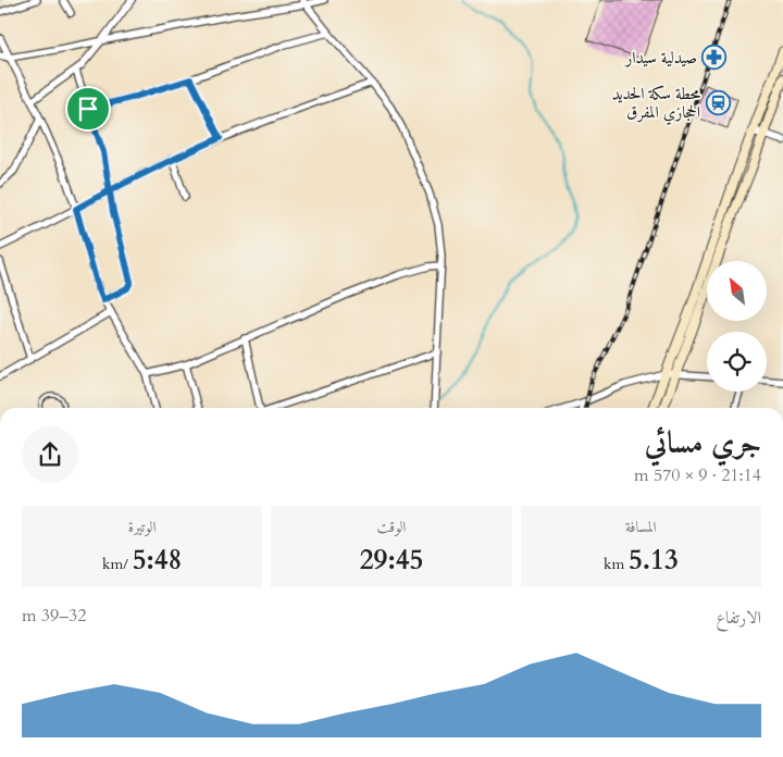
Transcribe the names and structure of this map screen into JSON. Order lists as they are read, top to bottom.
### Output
{
  "places": {
    "pharmacy": ["صيدلية سيدار"],
    "station": ["محطة سكة الحديد الحجازي المفرق"]
  },
  "north": "top left",
  "page": {
    "heading": ["جري مسائي", "21:14 · 9 × 570 m"],
    "stats": [
      ["المسافة", "5.13 km"],
      ["الوقت", "29:45"],
      ["الوتيرة", "5:48 /km"]
    ],
    "chart": ["الارتفاع", "32–39 m"]
  }
}
